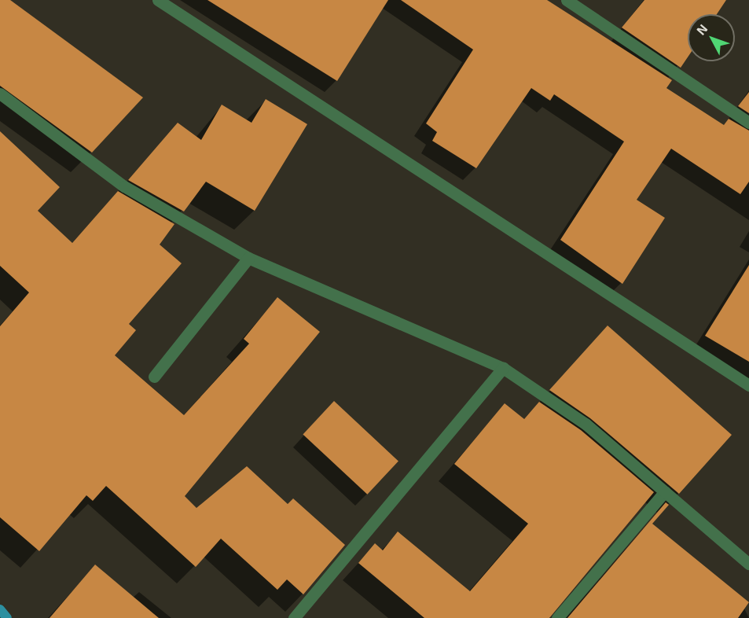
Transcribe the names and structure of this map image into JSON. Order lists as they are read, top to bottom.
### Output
{
  "north": "top left"
}
